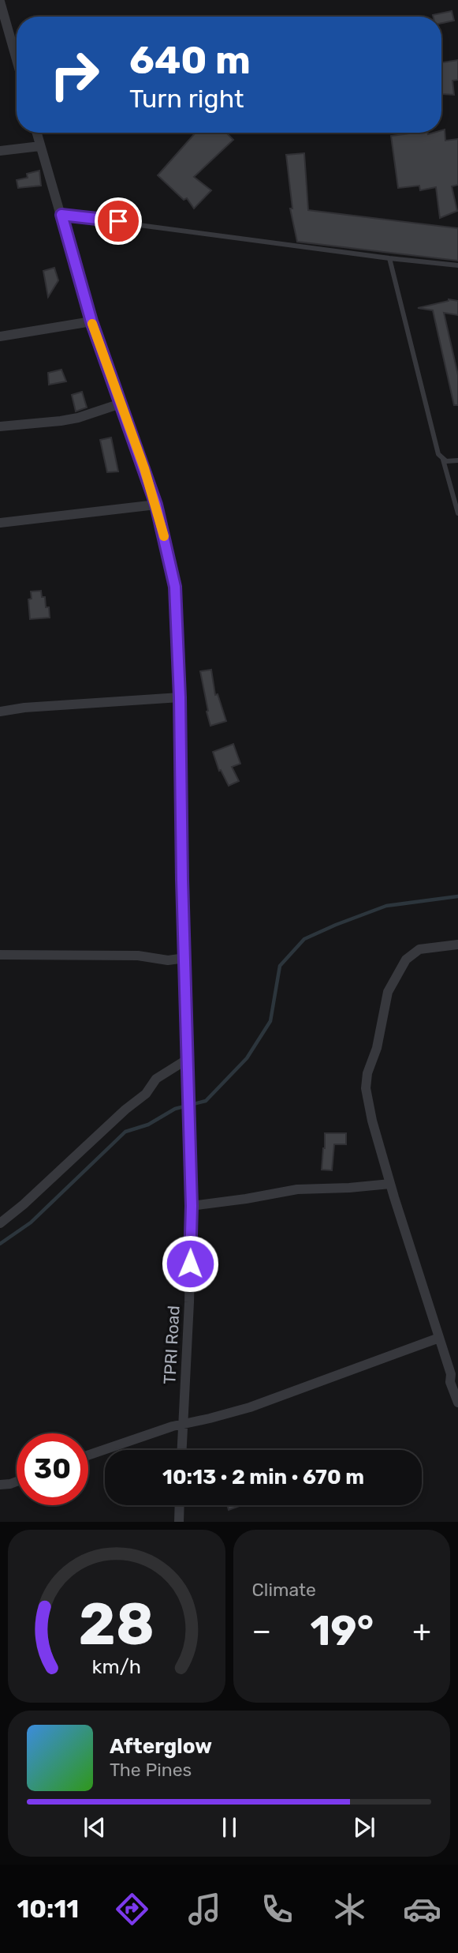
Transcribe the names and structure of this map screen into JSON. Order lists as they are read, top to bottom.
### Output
{
  "streets": {
    "street": ["TPRI Road"]
  },
  "page": {
    "turn": ["640 m", "Turn right"],
    "limit": "30",
    "trip": "10:13 · 2 min · 670 m",
    "tile": "Climate",
    "heat": ["−", "19°", "+"],
    "song": ["Afterglow", "The Pines"],
    "tabs": "10:11",
    "gauge": ["28", "km/h"]
  }
}
